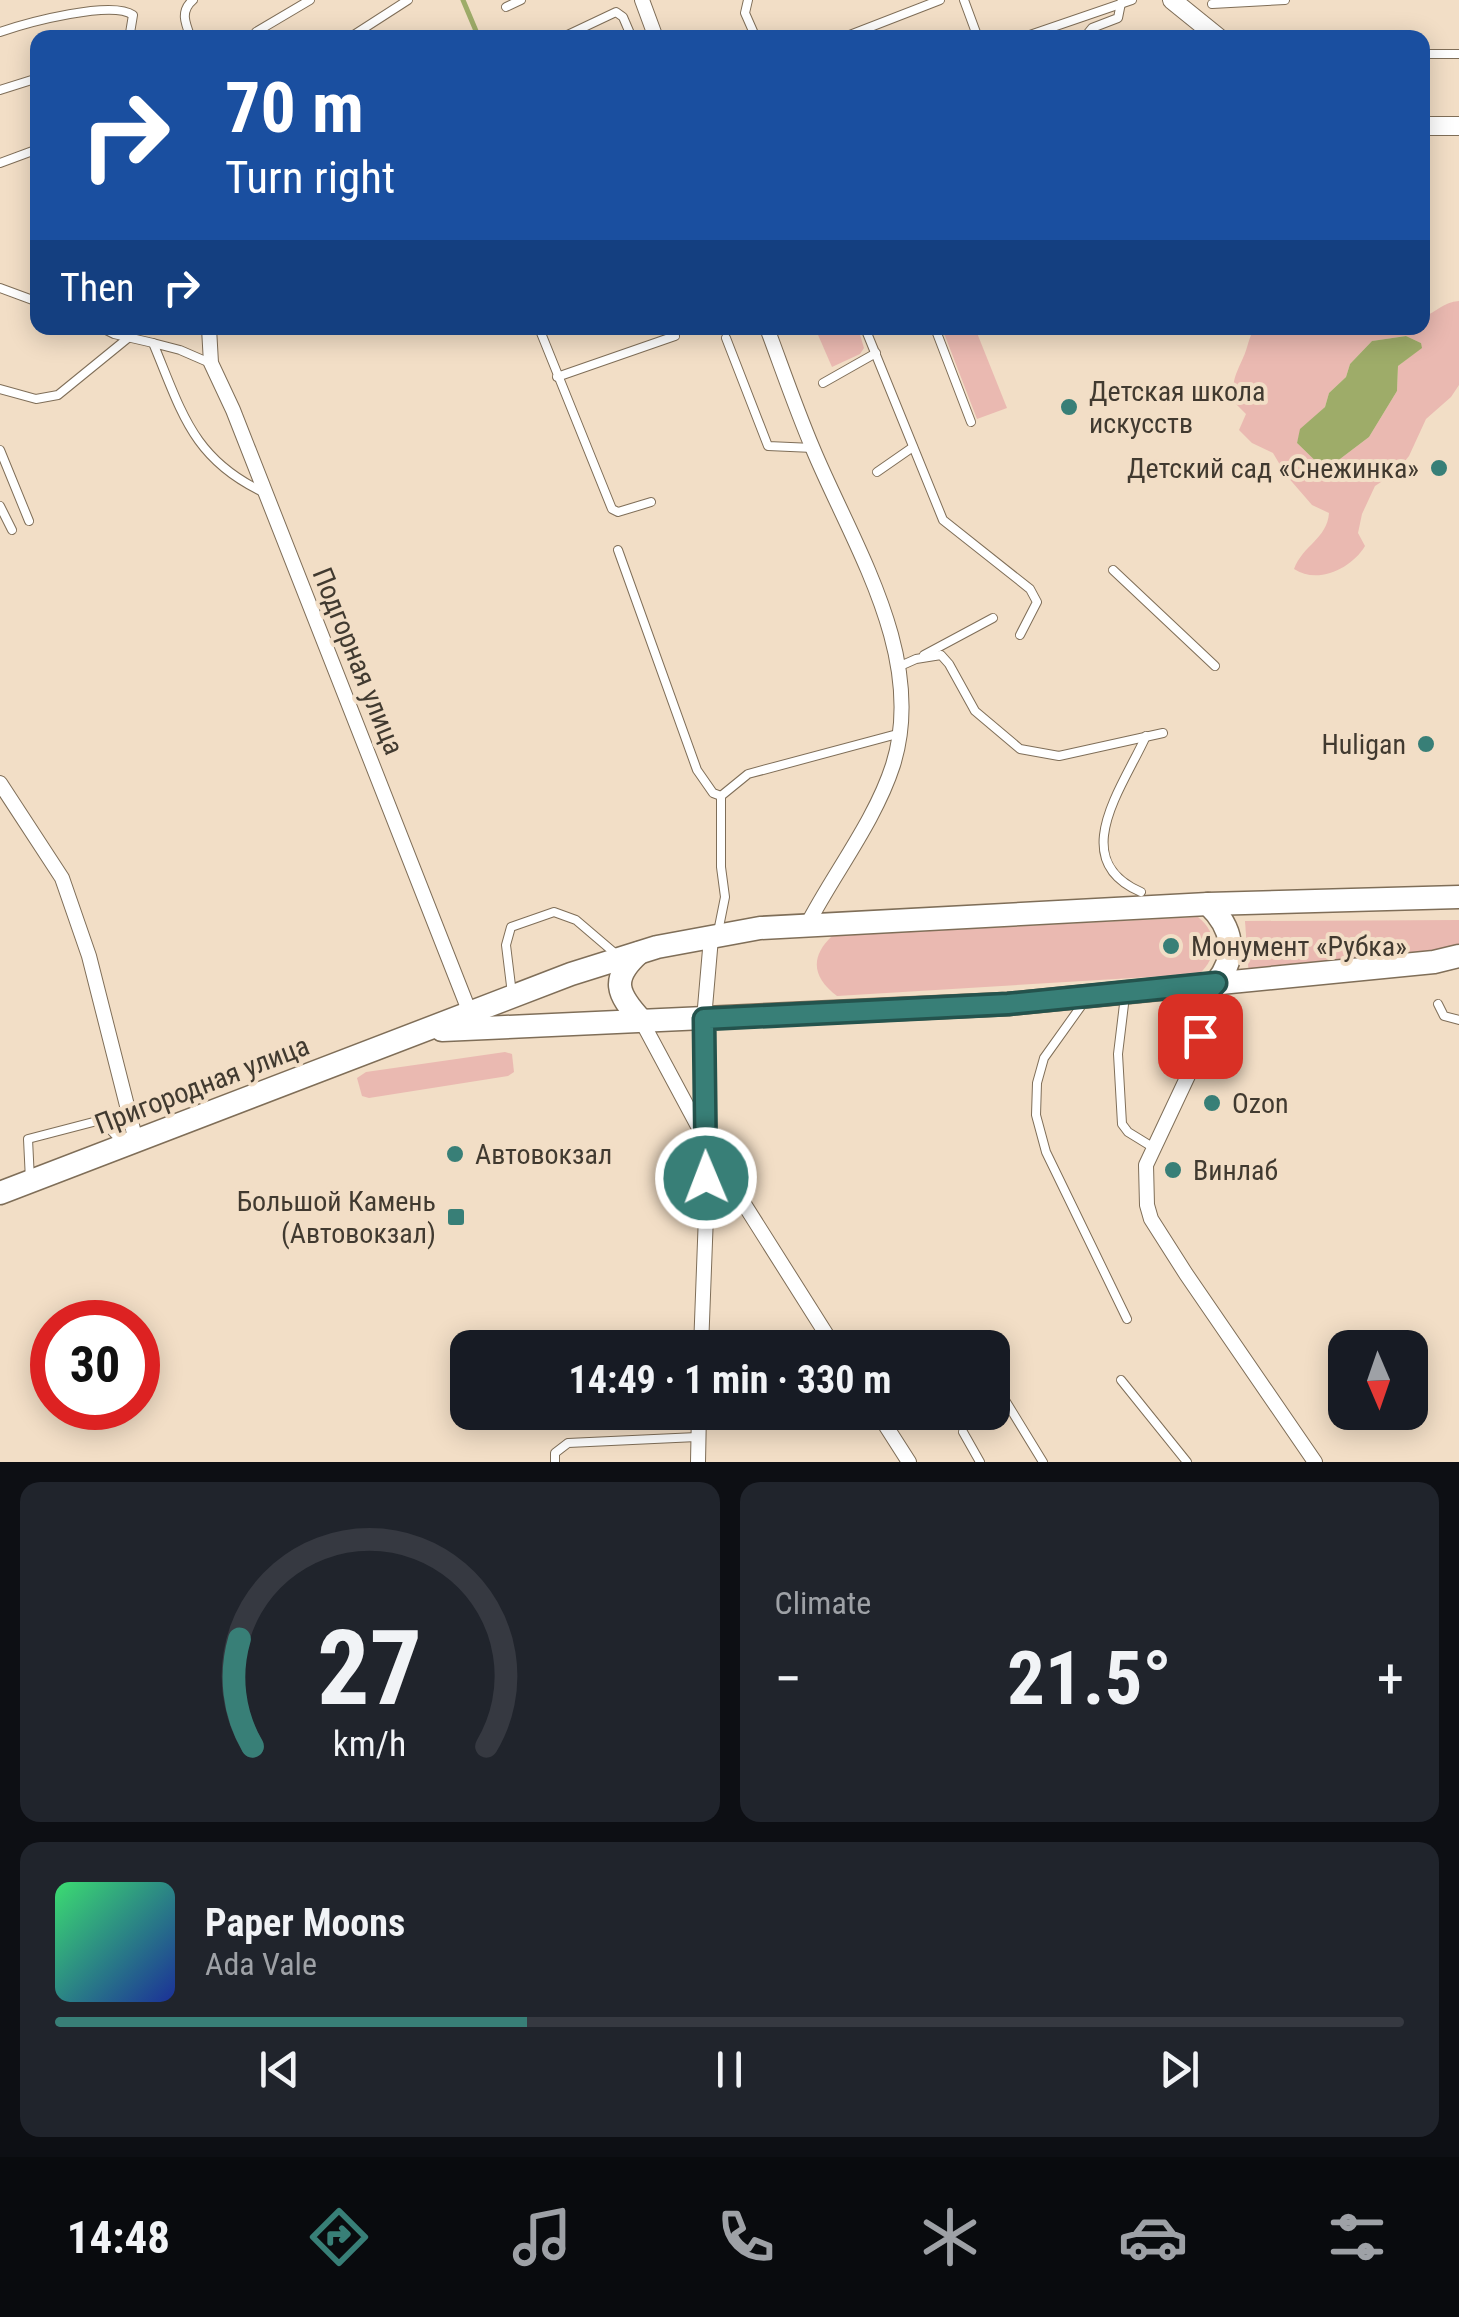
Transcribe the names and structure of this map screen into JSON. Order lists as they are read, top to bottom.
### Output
{
  "streets": {
    "main road": ["Пригородная улица"],
    "street": ["Подгорная улица"]
  },
  "crossings": [
    ["Подгорная улица", "Пригородная улица"]
  ],
  "places": {
    "other": [
      "Детская школа искусств",
      "Детский сад «Снежинка»",
      "Huligan",
      "Монумент «Рубка»",
      "Ozon",
      "Автовокзал",
      "Винлаб"
    ],
    "transit": ["Большой Камень (Автовокзал)"]
  },
  "north": "bottom",
  "page": {
    "turn": ["70 m", "Turn right"],
    "then": "Then",
    "limit": "30",
    "trip": "14:49 · 1 min · 330 m",
    "tile": "Climate",
    "heat": ["−", "21.5°", "+"],
    "song": ["Paper Moons", "Ada Vale"],
    "tabs": "14:48",
    "gauge": ["27", "km/h"]
  }
}
